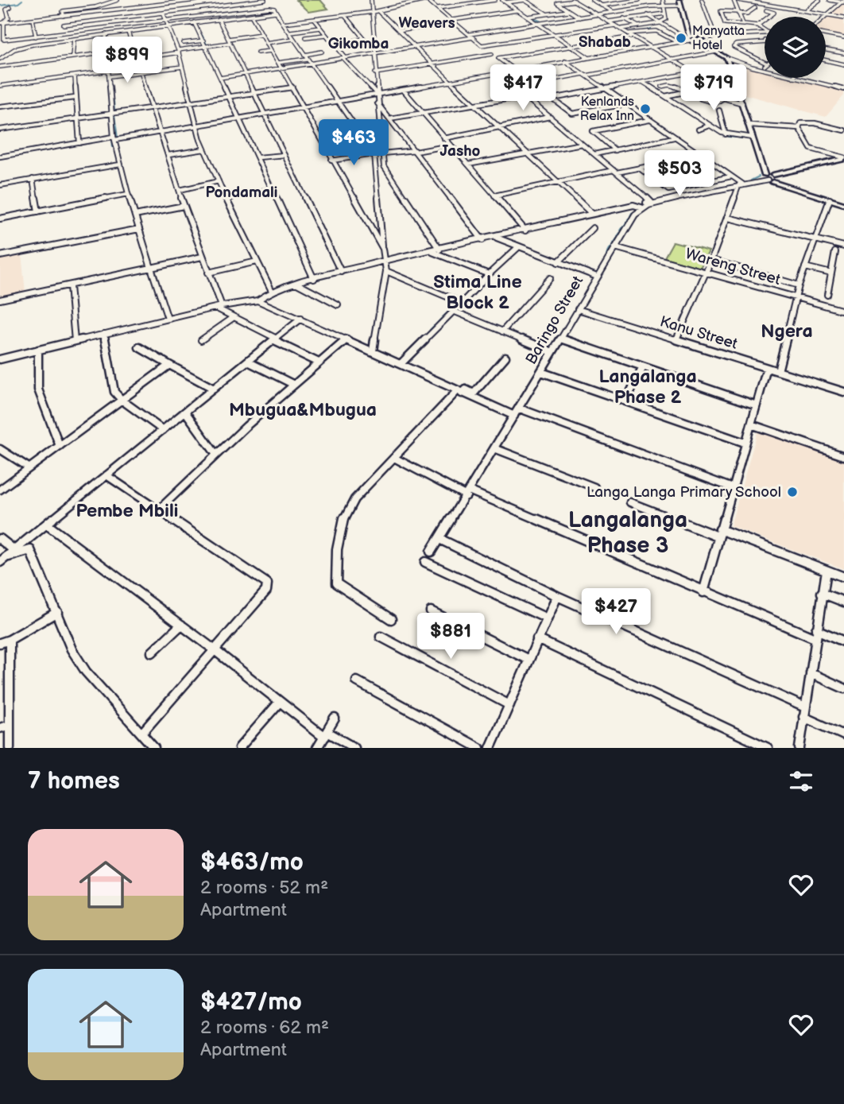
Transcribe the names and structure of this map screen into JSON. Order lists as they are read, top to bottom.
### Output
{
  "streets": {
    "street": ["Wareng Street", "Baringo Street", "Kanu Street"]
  },
  "crossings": [
    ["Wareng Street", "Baringo Street"],
    ["Baringo Street", "Kanu Street"]
  ],
  "districts": [
    "Weavers",
    "Shabab",
    "Gikomba",
    "Jasho",
    "Pondamali",
    "Stima Line Block 2",
    "Ngera",
    "Langalanga Phase 2",
    "Mbugua&Mbugua",
    "Pembe Mbili",
    "Langalanga Phase 3"
  ],
  "places": ["Manyatta Hotel", "Kenlands Relax Inn", "Langa Langa Primary School"],
  "page": {
    "price": [
      "$899",
      "$417",
      "$719",
      "$463",
      "$503",
      "$427",
      "$881"
    ],
    "heading": "7 homes",
    "list": [
      {
        "name": "$463/mo",
        "note": "2 rooms · 52 m² · Apartment"
      },
      {
        "name": "$427/mo",
        "note": "2 rooms · 62 m² · Apartment"
      }
    ]
  }
}
